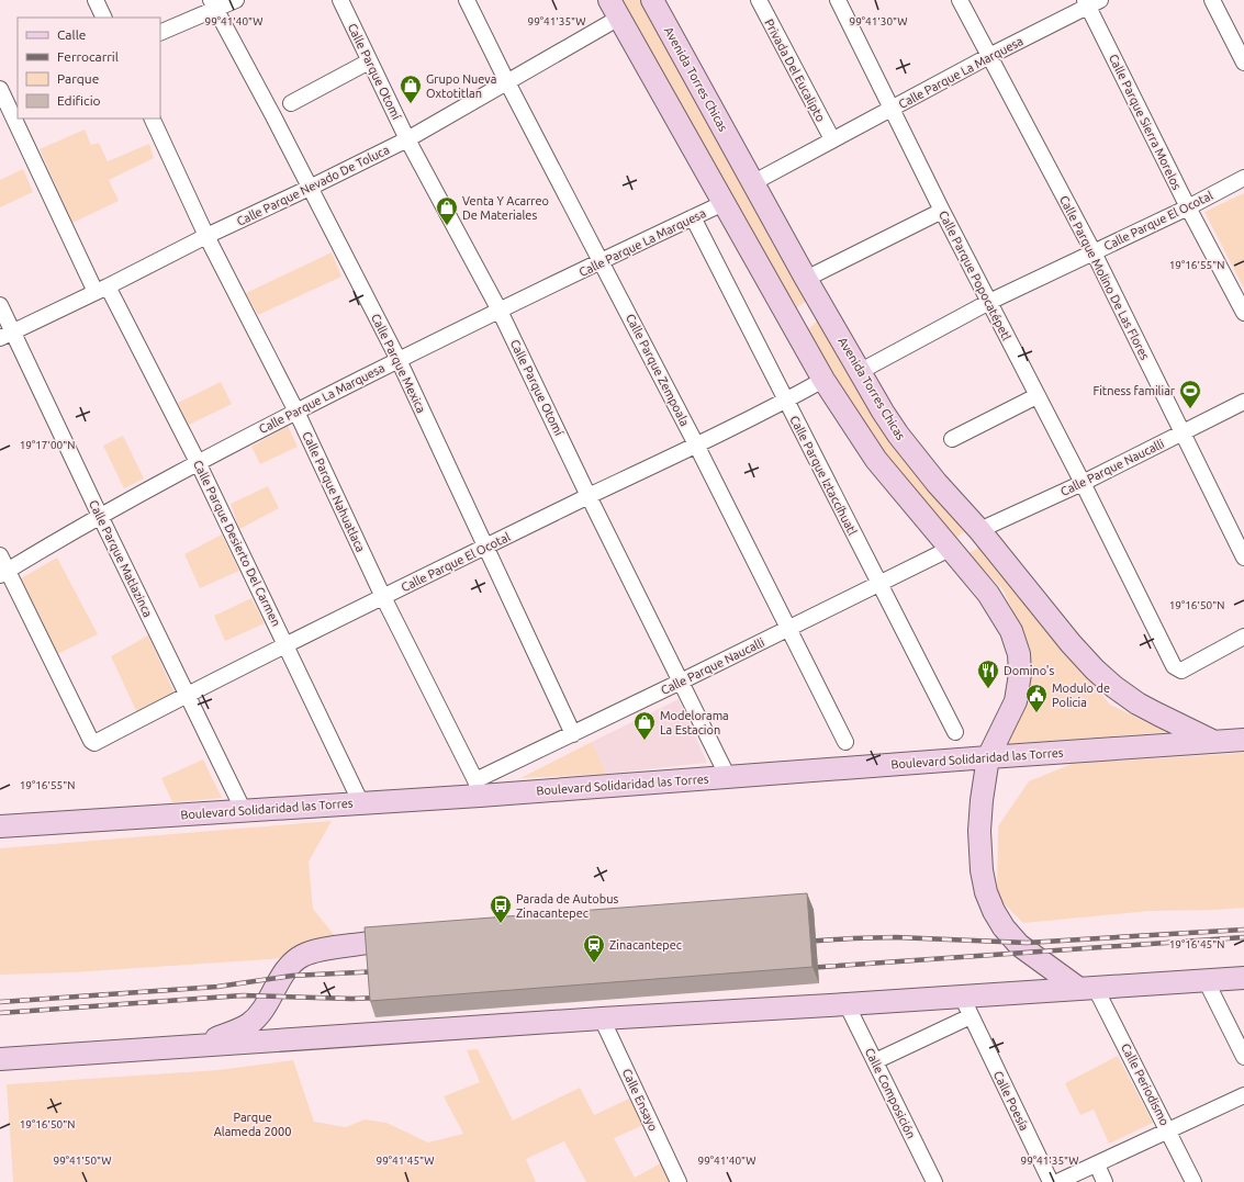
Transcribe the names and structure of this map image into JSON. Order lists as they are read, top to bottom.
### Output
{
  "streets": {
    "main road": ["Avenida Torres Chicas", "Boulevard Solidaridad las Torres"],
    "street": [
      "Privada Del Eucalipto",
      "Calle Parque Otomí",
      "Calle Parque La Marquesa",
      "Calle Parque Sierra Morelos",
      "Calle Parque Nevado De Toluca",
      "Calle Parque El Ocotal",
      "Calle Parque Popocatépetl",
      "Calle Parque Molino De Las Flores",
      "Calle Parque Mexica",
      "Calle Parque Zempoala",
      "Calle Parque Naucalli",
      "Calle Parque Iztaccíhuatl",
      "Calle Parque Nahuatlaca",
      "Calle Parque Desierto Del Carmen",
      "Calle Parque Matlazinca",
      "Calle Periodismo",
      "Calle Composición",
      "Calle Ensayo",
      "Calle Poesía"
    ]
  },
  "crossings": [
    ["Privada Del Eucalipto", "Calle Parque La Marquesa"],
    ["Calle Parque Otomí", "Calle Parque La Marquesa"],
    ["Calle Parque Otomí", "Calle Parque Nevado De Toluca"],
    ["Calle Parque Otomí", "Calle Parque El Ocotal"],
    ["Calle Parque Otomí", "Calle Parque Naucalli"],
    ["Calle Parque Otomí", "Boulevard Solidaridad las Torres"],
    ["Calle Parque La Marquesa", "Avenida Torres Chicas"],
    ["Calle Parque La Marquesa", "Calle Parque Sierra Morelos"],
    ["Calle Parque La Marquesa", "Calle Parque El Ocotal"],
    ["Calle Parque La Marquesa", "Calle Parque Popocatépetl"],
    ["Calle Parque La Marquesa", "Calle Parque Molino De Las Flores"],
    ["Calle Parque La Marquesa", "Calle Parque Mexica"],
    ["Calle Parque La Marquesa", "Calle Parque Zempoala"],
    ["Calle Parque La Marquesa", "Calle Parque Iztaccíhuatl"],
    ["Calle Parque La Marquesa", "Calle Parque Nahuatlaca"],
    ["Calle Parque La Marquesa", "Calle Parque Desierto Del Carmen"],
    ["Calle Parque La Marquesa", "Calle Parque Matlazinca"],
    ["Avenida Torres Chicas", "Calle Parque El Ocotal"],
    ["Avenida Torres Chicas", "Calle Parque Naucalli"],
    ["Avenida Torres Chicas", "Boulevard Solidaridad las Torres"],
    ["Calle Parque Sierra Morelos", "Calle Parque El Ocotal"],
    ["Calle Parque Nevado De Toluca", "Calle Parque Mexica"],
    ["Calle Parque Nevado De Toluca", "Calle Parque Zempoala"],
    ["Calle Parque Nevado De Toluca", "Calle Parque Nahuatlaca"],
    ["Calle Parque Nevado De Toluca", "Calle Parque Desierto Del Carmen"],
    ["Calle Parque Nevado De Toluca", "Calle Parque Matlazinca"],
    ["Calle Parque El Ocotal", "Calle Parque Popocatépetl"],
    ["Calle Parque El Ocotal", "Calle Parque Molino De Las Flores"],
    ["Calle Parque El Ocotal", "Calle Parque Mexica"],
    ["Calle Parque El Ocotal", "Calle Parque Zempoala"],
    ["Calle Parque El Ocotal", "Calle Parque Iztaccíhuatl"],
    ["Calle Parque El Ocotal", "Calle Parque Nahuatlaca"],
    ["Calle Parque El Ocotal", "Calle Parque Desierto Del Carmen"],
    ["Calle Parque El Ocotal", "Calle Parque Matlazinca"],
    ["Calle Parque Popocatépetl", "Calle Parque Naucalli"],
    ["Calle Parque Molino De Las Flores", "Calle Parque Naucalli"],
    ["Calle Parque Mexica", "Calle Parque Naucalli"],
    ["Calle Parque Zempoala", "Calle Parque Naucalli"],
    ["Calle Parque Naucalli", "Calle Parque Iztaccíhuatl"],
    ["Calle Parque Naucalli", "Calle Parque Nahuatlaca"],
    ["Calle Parque Naucalli", "Boulevard Solidaridad las Torres"],
    ["Calle Parque Nahuatlaca", "Boulevard Solidaridad las Torres"],
    ["Calle Parque Desierto Del Carmen", "Boulevard Solidaridad las Torres"],
    ["Calle Parque Matlazinca", "Boulevard Solidaridad las Torres"]
  ],
  "parks": ["Parque Alameda 2000"],
  "places": {
    "shop": ["Grupo Nueva Oxtotitlan", "Venta Y Acarreo De Materiales", "Modelorama La Estacion"],
    "sports": ["Fitness familiar"],
    "restaurant": ["Domino's"],
    "public building": ["Modulo de Policia"],
    "bus stop": ["Parada de Autobus Zinacantepec"],
    "station": ["Zinacantepec"]
  },
  "legend": [
    "Calle",
    "Ferrocarril",
    "Parque",
    "Edificio"
  ],
  "coordinates": [
    "99°41'40\"W",
    "99°41'35\"W",
    "99°41'30\"W",
    "19°16'55\"N",
    "19°17'00\"N",
    "19°16'50\"N",
    "19°16'45\"N",
    "99°41'50\"W",
    "99°41'45\"W"
  ]
}
